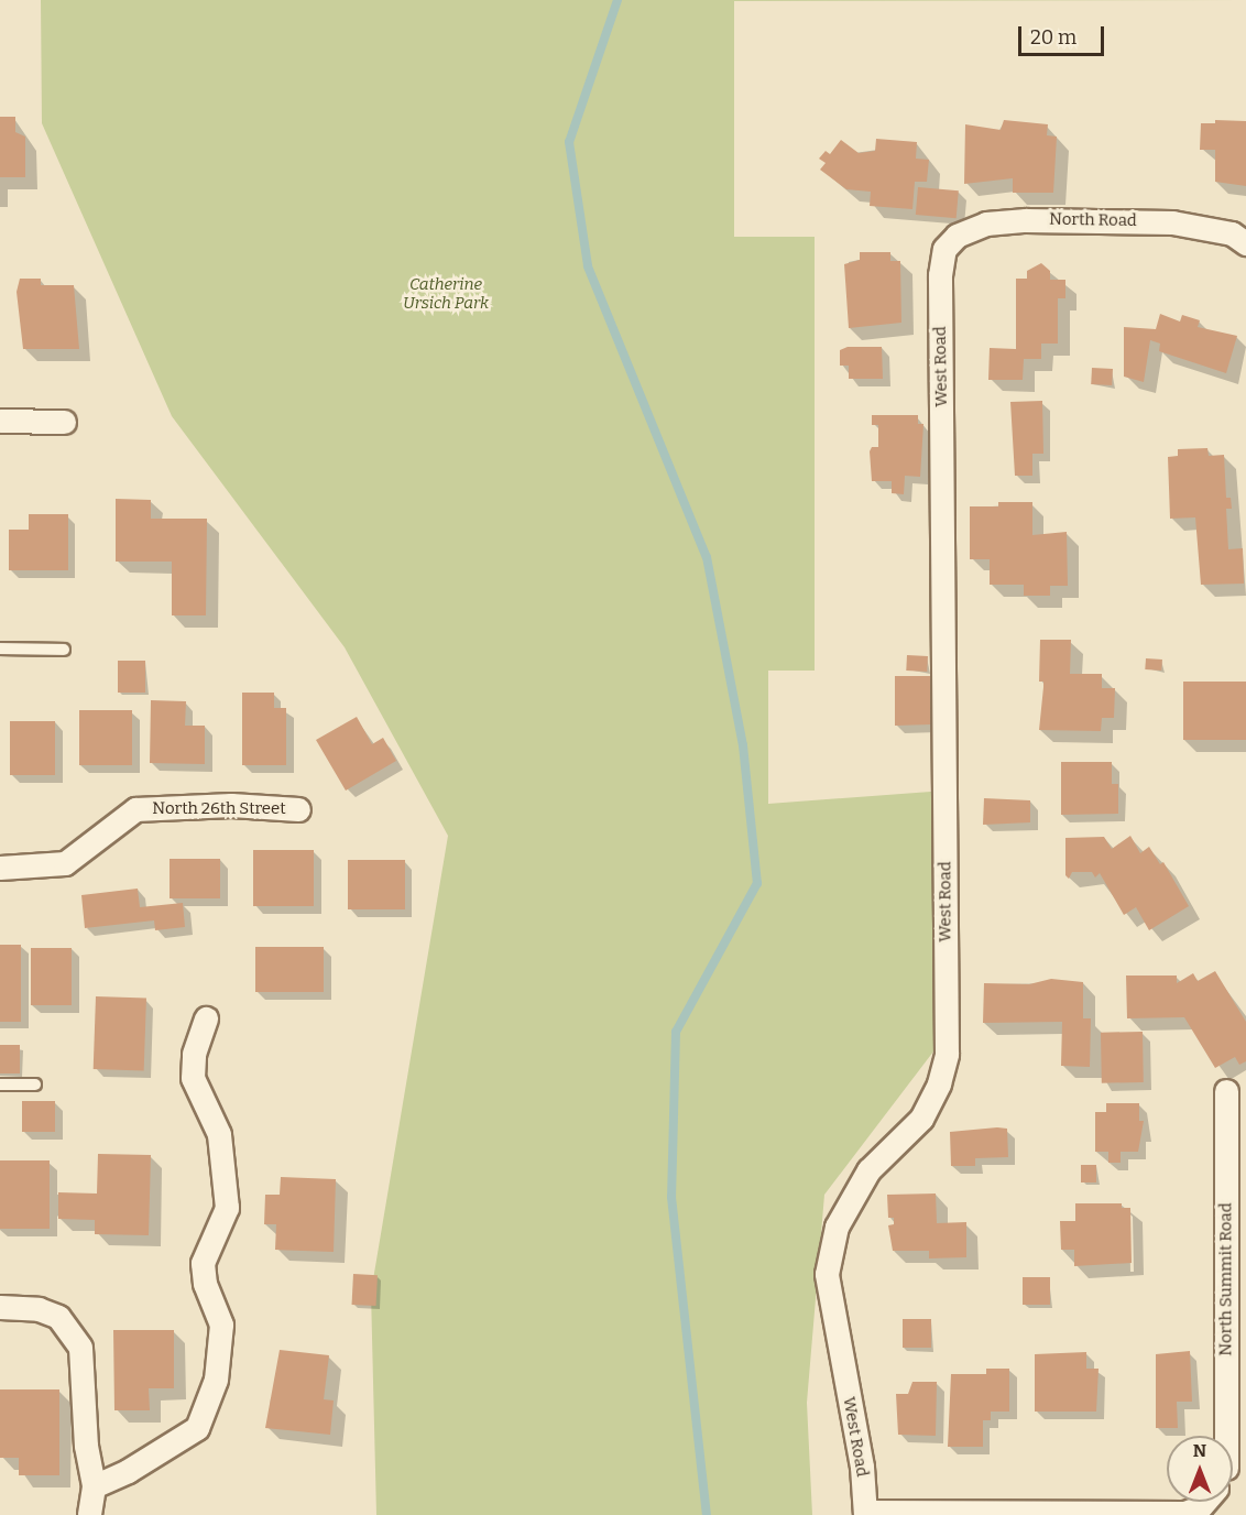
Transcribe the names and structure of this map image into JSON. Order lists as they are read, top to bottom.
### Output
{
  "streets": {
    "street": [
      "North Road",
      "West Road",
      "North 26th Street",
      "North Summit Road"
    ]
  },
  "crossings": [
    ["North Road", "West Road"]
  ],
  "parks": ["Catherine Ursich Park"],
  "scale_bar": "20 m",
  "north": "top"
}
